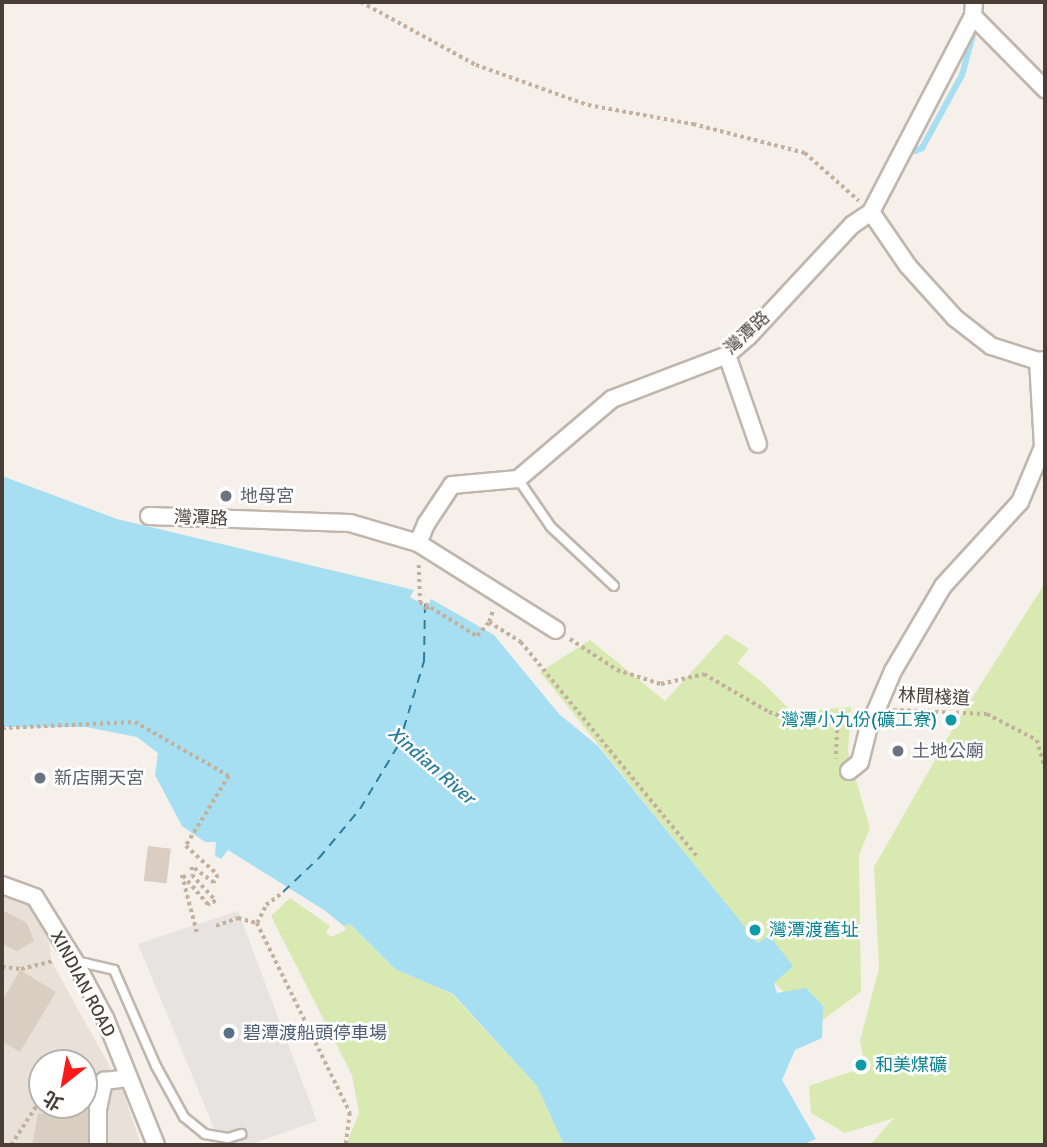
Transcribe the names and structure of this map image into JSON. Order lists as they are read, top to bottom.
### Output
{
  "streets": {
    "street": ["灣潭路", "XINDIAN ROAD"],
    "path": ["林間棧道"]
  },
  "water": ["Xindian River"],
  "places": [
    "地母宮",
    "灣潭小九份(礦工寮)",
    "土地公廟",
    "新店開天宮",
    "灣潭渡舊址",
    "碧潭渡船頭停車場",
    "和美煤礦"
  ],
  "north": "bottom left"
}
